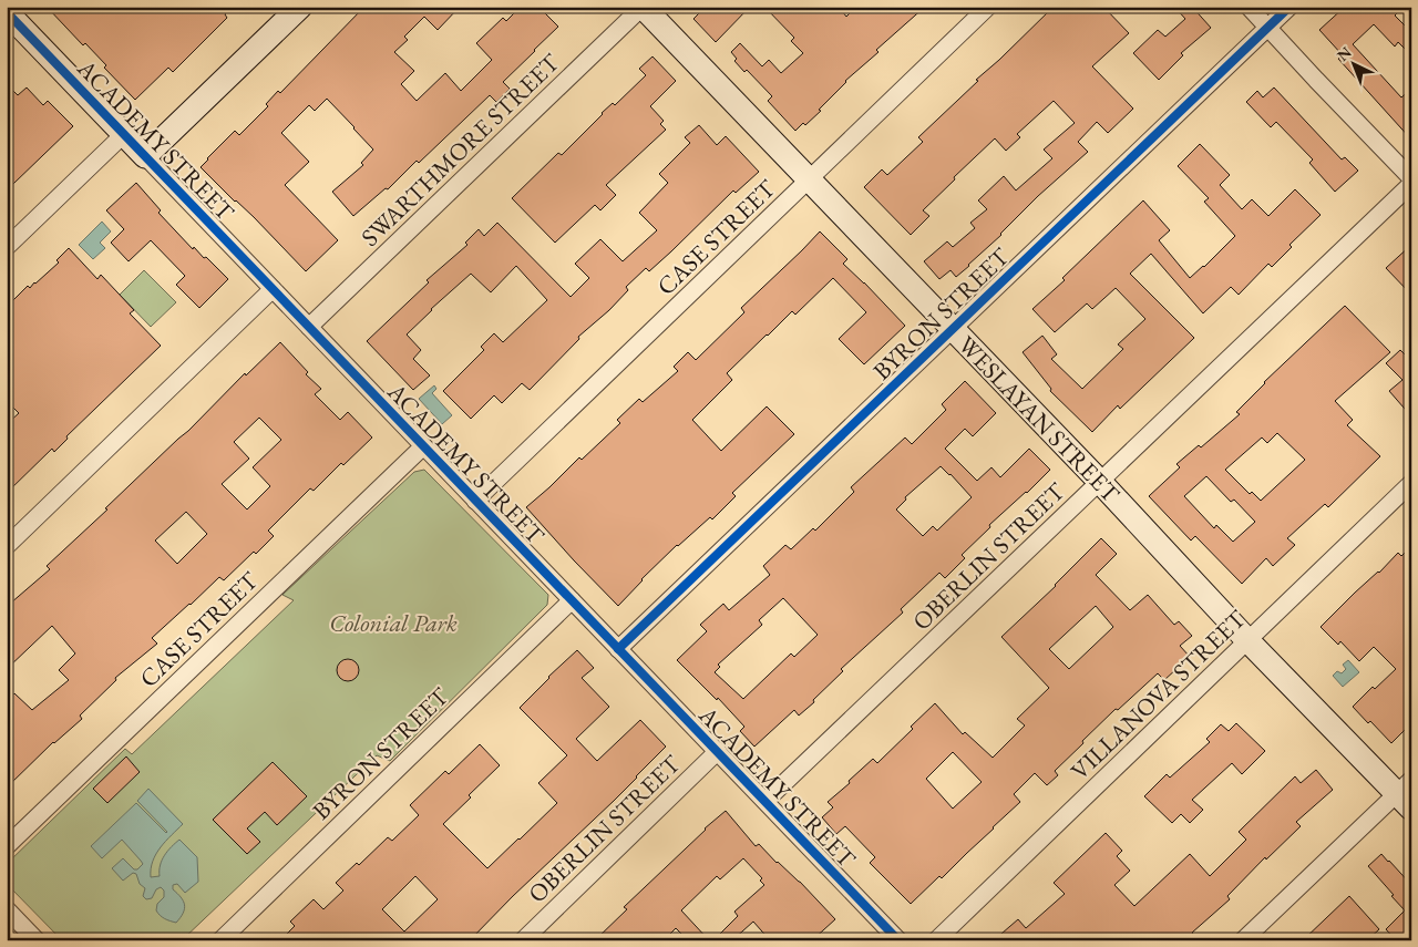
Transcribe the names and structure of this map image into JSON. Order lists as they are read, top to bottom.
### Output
{
  "streets": {
    "main road": ["ACADEMY STREET", "WESLAYAN STREET"],
    "street": [
      "SWARTHMORE STREET",
      "CASE STREET",
      "BYRON STREET",
      "OBERLIN STREET",
      "VILLANOVA STREET"
    ]
  },
  "crossings": [
    ["ACADEMY STREET", "SWARTHMORE STREET"],
    ["ACADEMY STREET", "CASE STREET"],
    ["ACADEMY STREET", "BYRON STREET"],
    ["ACADEMY STREET", "OBERLIN STREET"],
    ["SWARTHMORE STREET", "WESLAYAN STREET"],
    ["CASE STREET", "WESLAYAN STREET"],
    ["BYRON STREET", "WESLAYAN STREET"],
    ["WESLAYAN STREET", "OBERLIN STREET"],
    ["WESLAYAN STREET", "VILLANOVA STREET"]
  ],
  "parks": ["Colonial Park"],
  "north": "top left"
}
